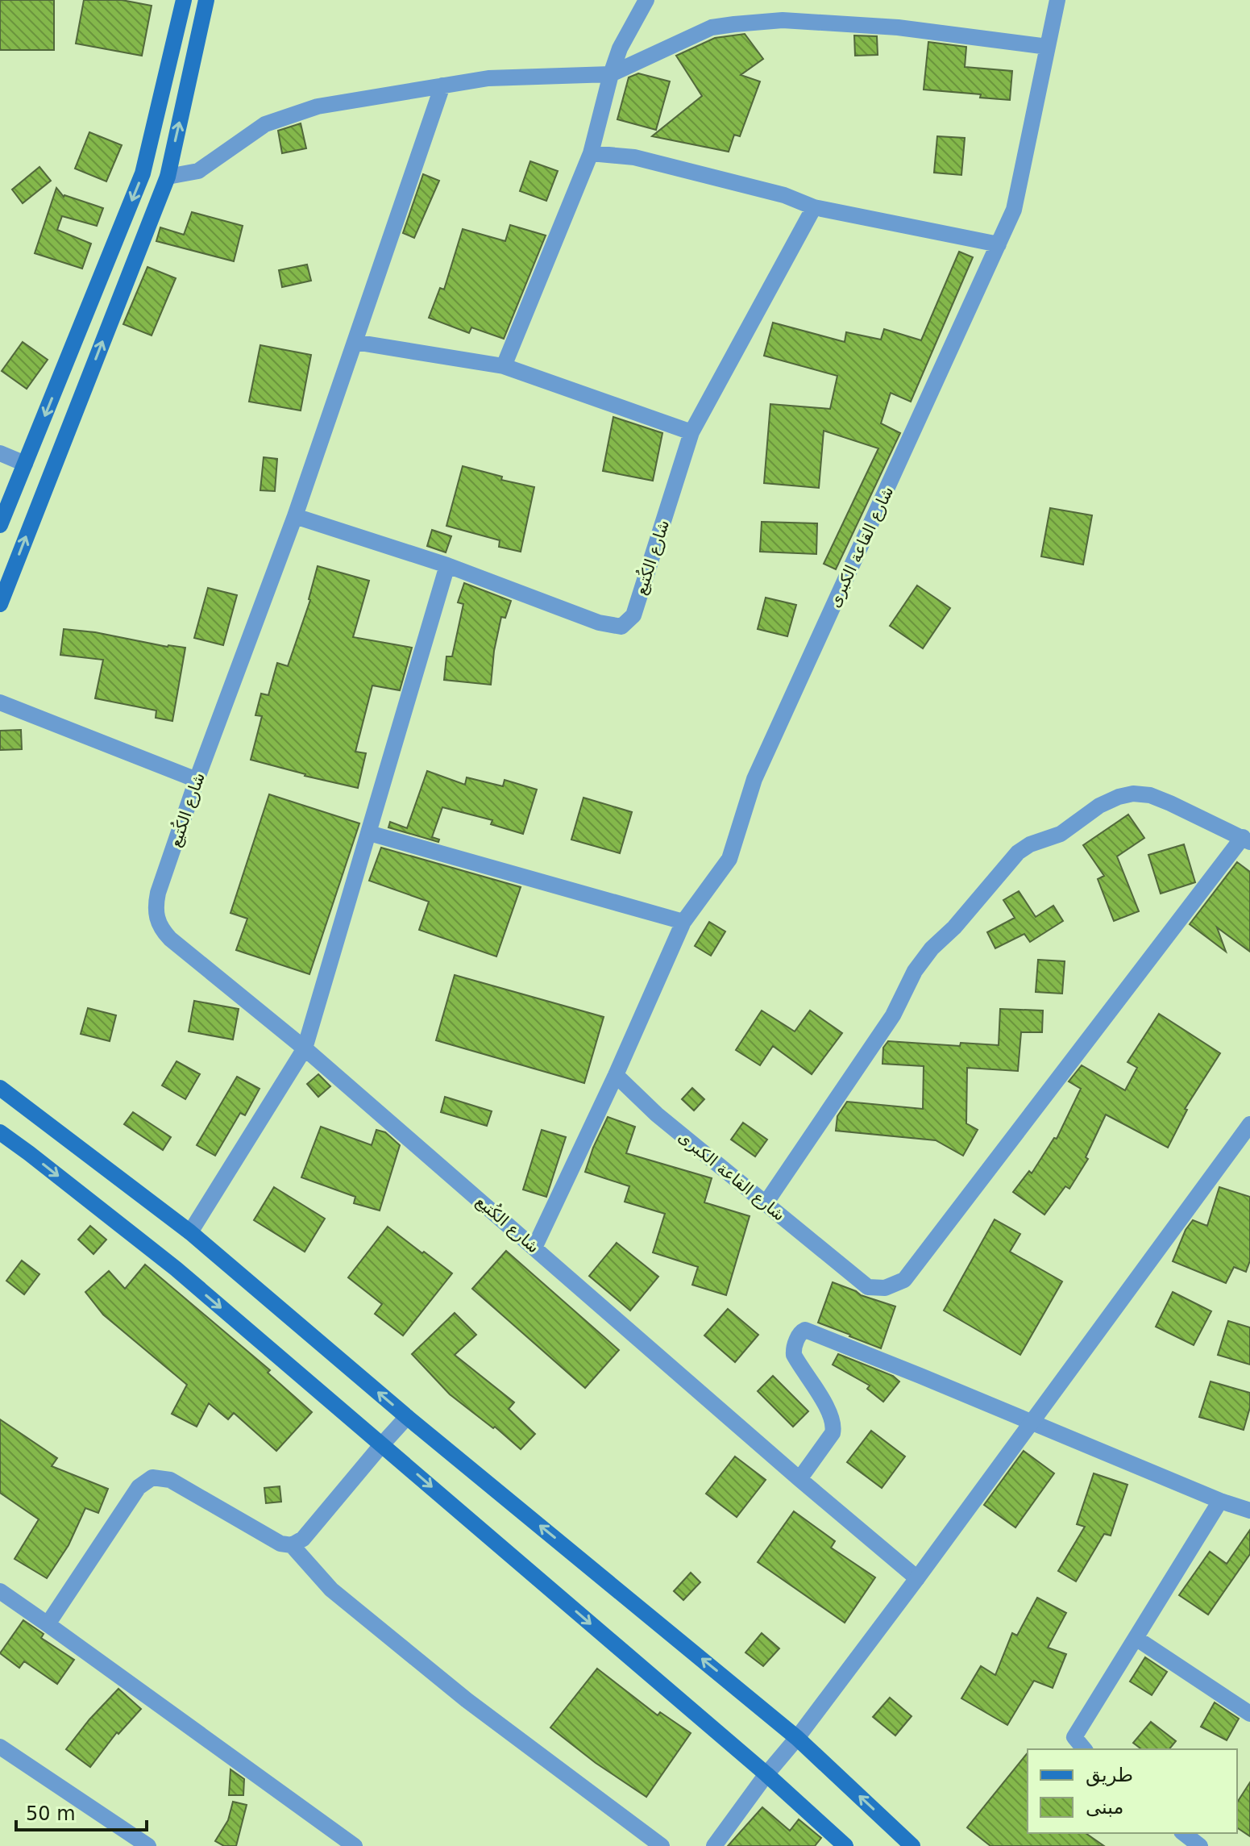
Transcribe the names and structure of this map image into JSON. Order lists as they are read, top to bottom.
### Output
{
  "streets": {
    "street": ["شارع القاعة الكبرى", "شارع الكُتيع"]
  },
  "crossings": [
    ["شارع القاعة الكبرى", "شارع الكُتيع"]
  ],
  "legend": ["طريق", "مبنى"],
  "scale_bar": "50 m"
}
